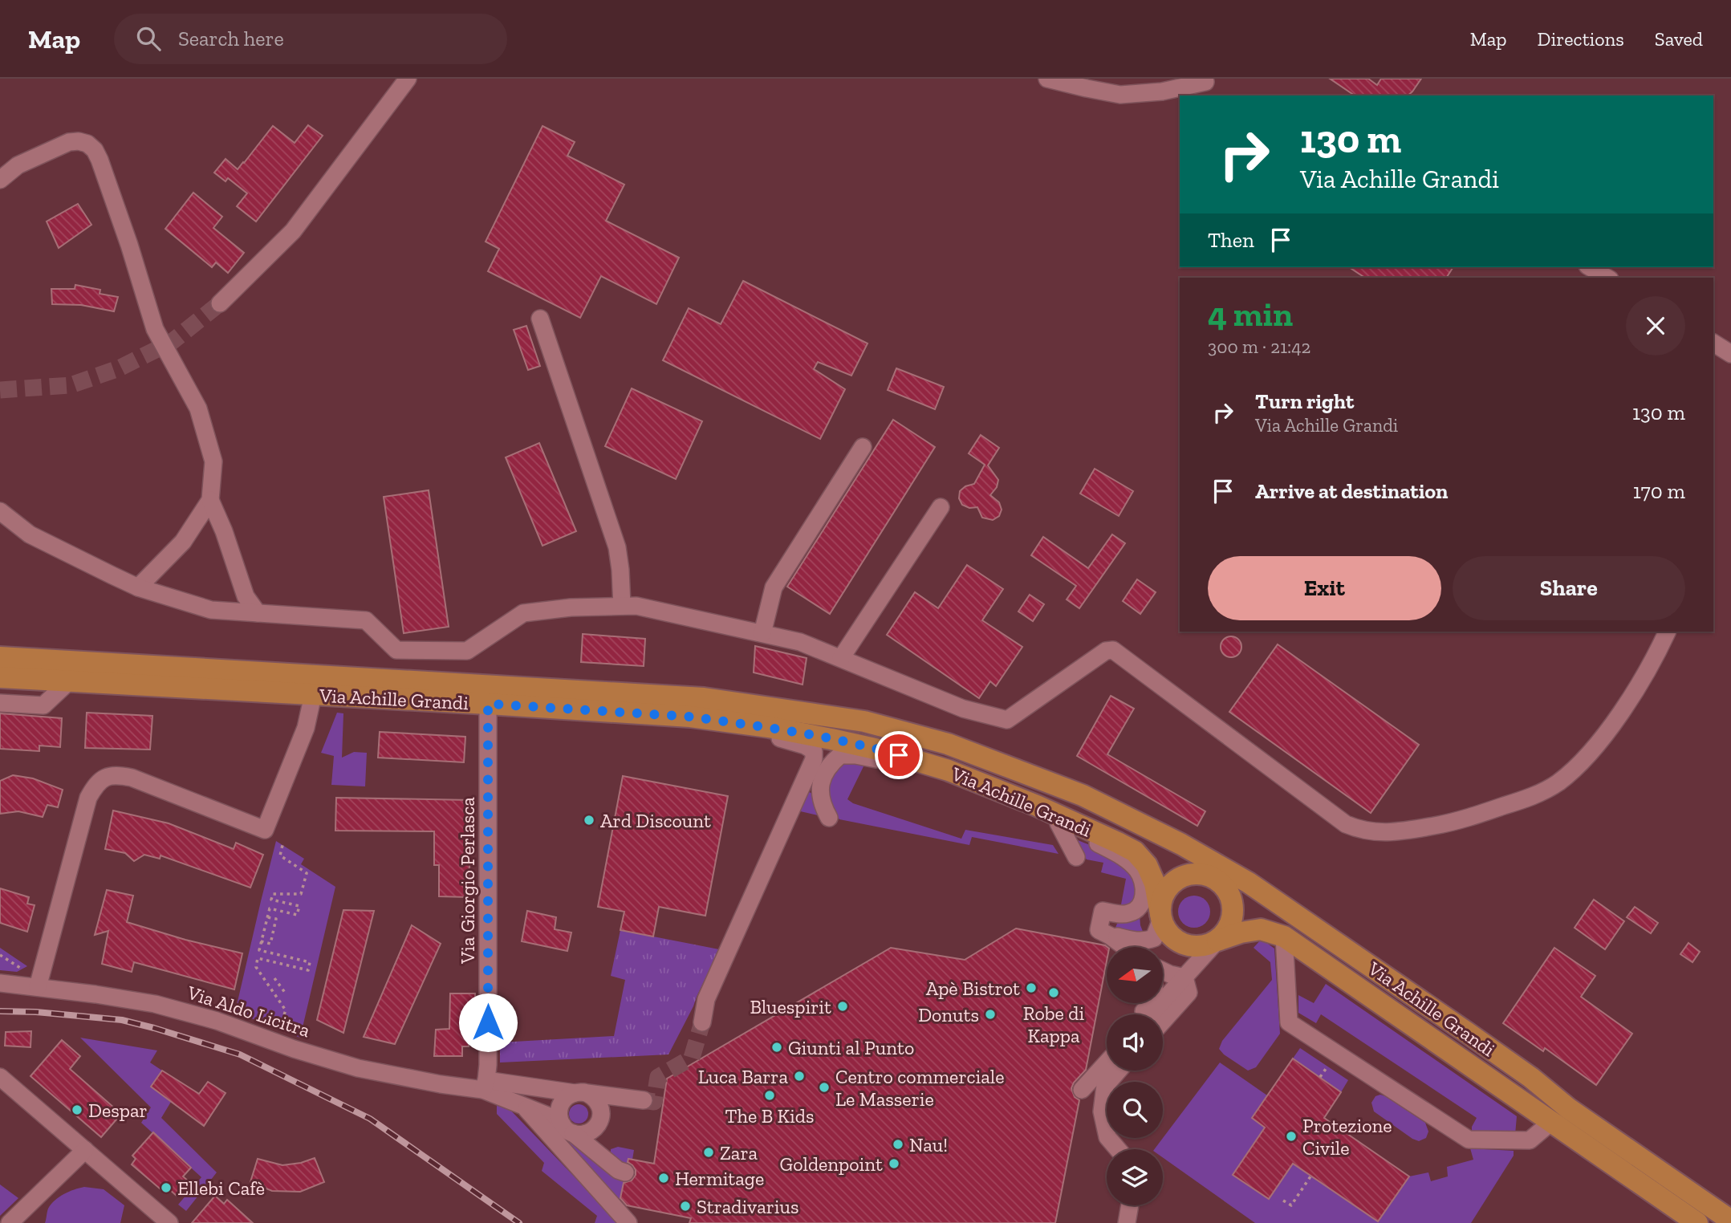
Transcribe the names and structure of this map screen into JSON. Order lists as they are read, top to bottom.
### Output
{
  "streets": {
    "main road": ["Via Achille Grandi"],
    "street": ["Via Giorgio Perlasca", "Via Aldo Licitra"]
  },
  "crossings": [
    ["Via Achille Grandi", "Via Giorgio Perlasca"],
    ["Via Giorgio Perlasca", "Via Aldo Licitra"]
  ],
  "places": [
    "Ard Discount",
    "Apè Bistrot",
    "Robe di Kappa",
    "Bluespirit",
    "Donuts",
    "Giunti al Punto",
    "Luca Barra",
    "Centro commerciale Le Masserie",
    "The B Kids",
    "Despar",
    "Protezione Civile",
    "Nau!",
    "Zara",
    "Goldenpoint",
    "Hermitage",
    "Ellebi Cafè",
    "Stradivarius"
  ],
  "north": "left",
  "page": {
    "header": "Map",
    "search": "Search here",
    "nav": ["Map", "Directions", "Saved"],
    "turn": ["130 m", "Via Achille Grandi"],
    "then": "Then",
    "heading": ["4 min", "300 m · 21:42"],
    "list": [
      {
        "name": "Turn right",
        "note": "Via Achille Grandi",
        "value": "130 m"
      },
      {
        "name": "Arrive at destination",
        "value": "170 m"
      }
    ],
    "buttons": ["Exit", "Share"]
  }
}
